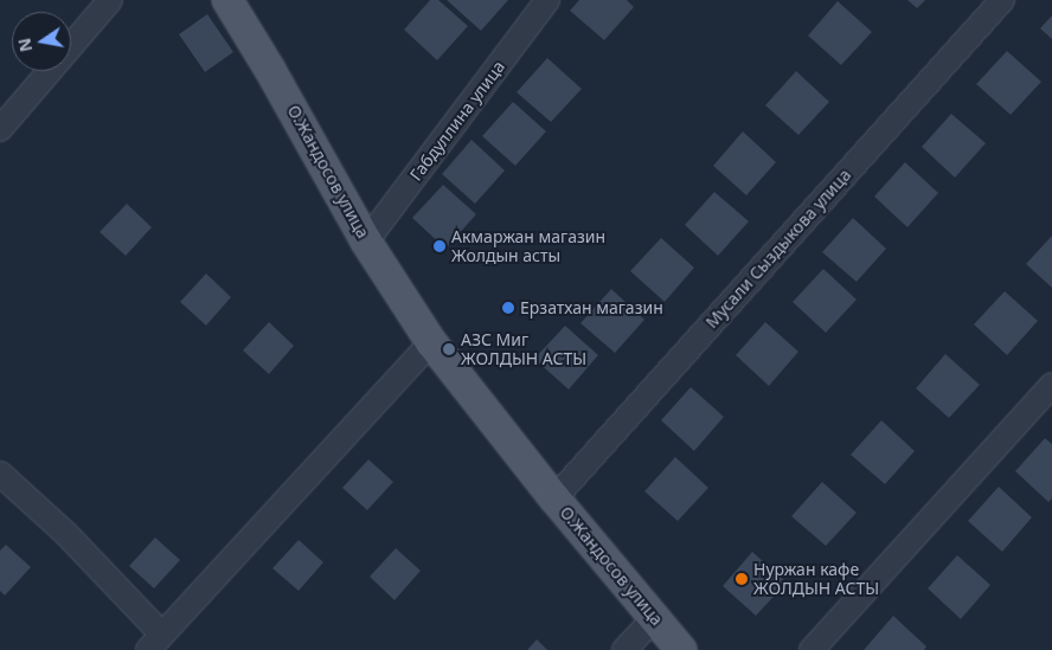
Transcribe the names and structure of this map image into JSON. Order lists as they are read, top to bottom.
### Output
{
  "streets": {
    "main road": ["О.Жандосов улица"],
    "street": ["Габдуллина улица", "Мусали Сыздыкова улица"]
  },
  "crossings": [
    ["Габдуллина улица", "О.Жандосов улица"],
    ["О.Жандосов улица", "Мусали Сыздыкова улица"]
  ],
  "places": [
    "Акмаржан магазин Жолдын асты",
    "Ерзатхан магазин",
    "АЗС Миг ЖОЛДЫН АСТЫ",
    "Нуржан кафе ЖОЛДЫН АСТЫ"
  ],
  "north": "left"
}
